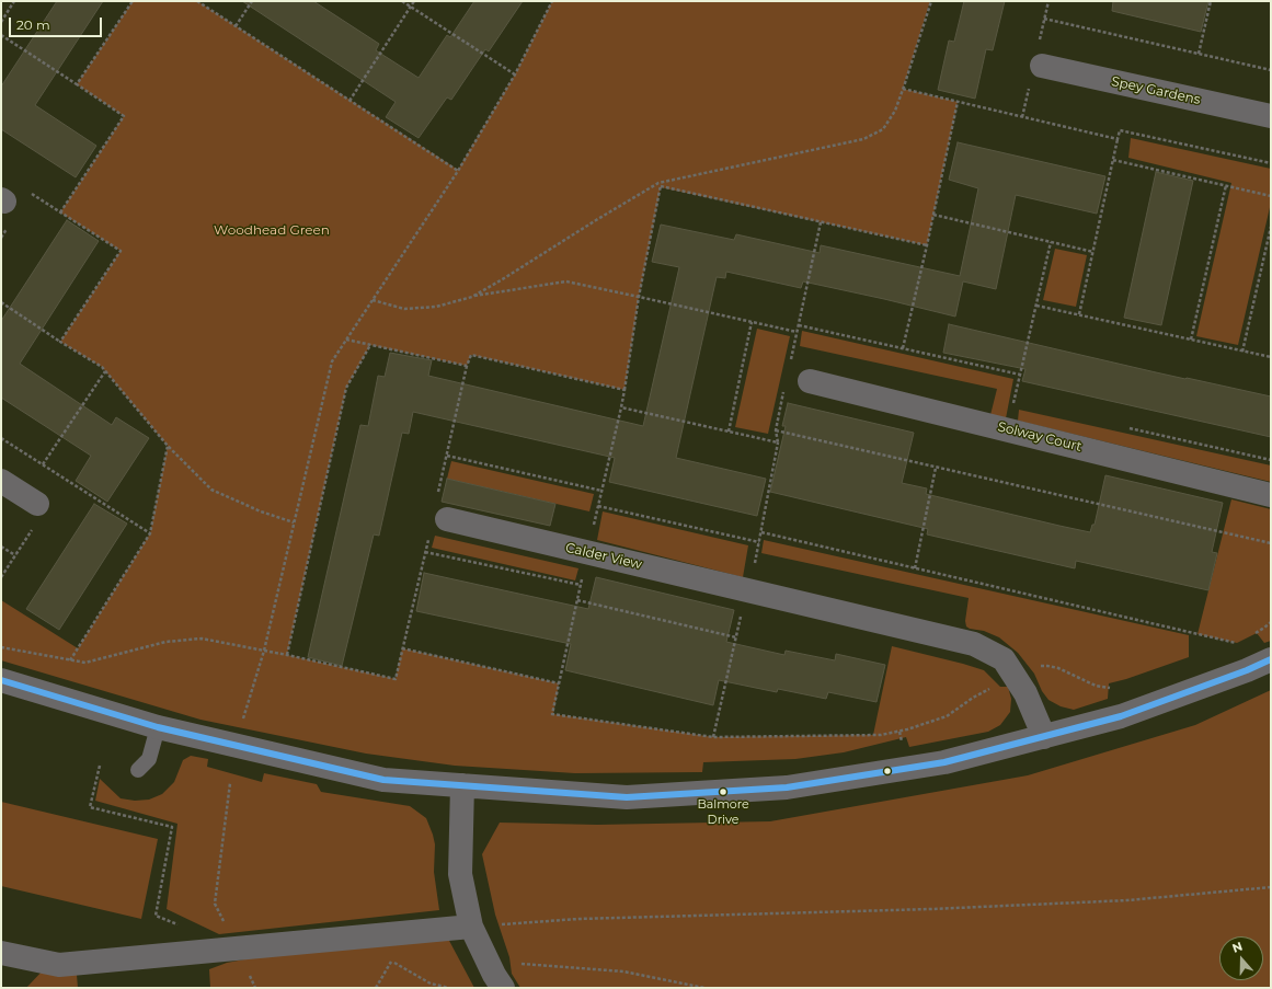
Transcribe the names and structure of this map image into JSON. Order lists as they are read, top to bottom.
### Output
{
  "streets": {
    "street": ["Spey Gardens", "Solway Court", "Calder View"]
  },
  "parks": ["Woodhead Green"],
  "places": ["Balmore Drive"],
  "scale_bar": "20 m",
  "north": "top"
}
